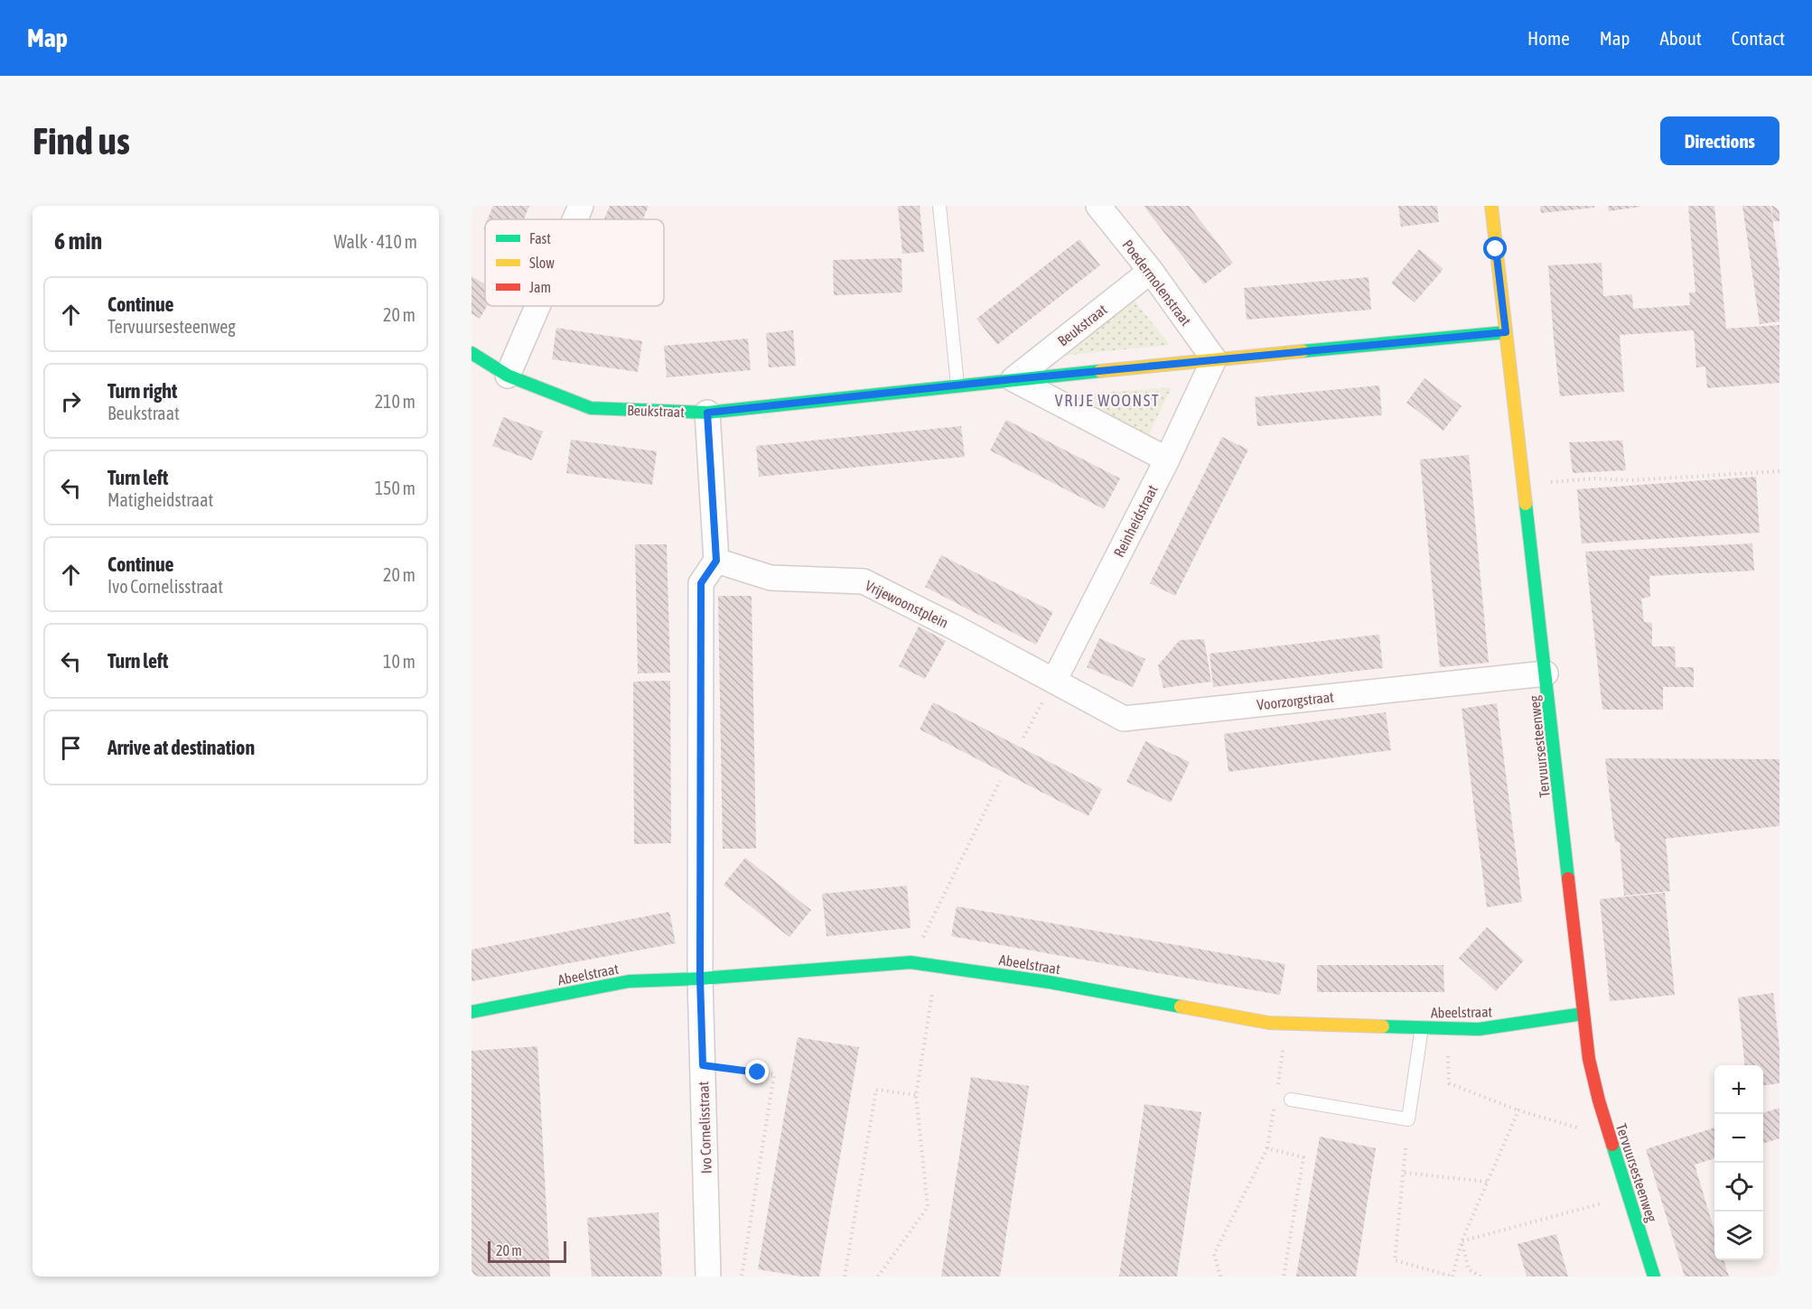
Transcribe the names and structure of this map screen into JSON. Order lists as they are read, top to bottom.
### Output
{
  "streets": {
    "street": [
      "Poedermolenstraat",
      "Beukstraat",
      "Reinheidstraat",
      "Vrijewoonstplein",
      "Voorzorgstraat",
      "Tervuursesteenweg",
      "Abeelstraat",
      "Ivo Cornelisstraat"
    ]
  },
  "crossings": [
    ["Poedermolenstraat", "Beukstraat"],
    ["Poedermolenstraat", "Reinheidstraat"],
    ["Beukstraat", "Reinheidstraat"],
    ["Beukstraat", "Tervuursesteenweg"],
    ["Reinheidstraat", "Vrijewoonstplein"],
    ["Reinheidstraat", "Voorzorgstraat"],
    ["Vrijewoonstplein", "Voorzorgstraat"],
    ["Vrijewoonstplein", "Ivo Cornelisstraat"],
    ["Voorzorgstraat", "Tervuursesteenweg"],
    ["Tervuursesteenweg", "Abeelstraat"],
    ["Abeelstraat", "Ivo Cornelisstraat"]
  ],
  "districts": ["VRIJE WOONST"],
  "legend": ["Fast", "Slow", "Jam"],
  "scale_bar": "20 m",
  "page": {
    "header": "Map",
    "nav": [
      "Home",
      "Map",
      "About",
      "Contact"
    ],
    "buttons": "Directions",
    "title": "Find us",
    "heading": ["6 min", "Walk · 410 m"],
    "list": [
      ["Continue", "Tervuursesteenweg", "20 m"],
      ["Turn right", "Beukstraat", "210 m"],
      ["Turn left", "Matigheidstraat", "150 m"],
      ["Continue", "Ivo Cornelisstraat", "20 m"],
      ["Turn left", "10 m"],
      "Arrive at destination"
    ],
    "map_buttons": ["+", "−"],
    "scale": "20 m"
  }
}
